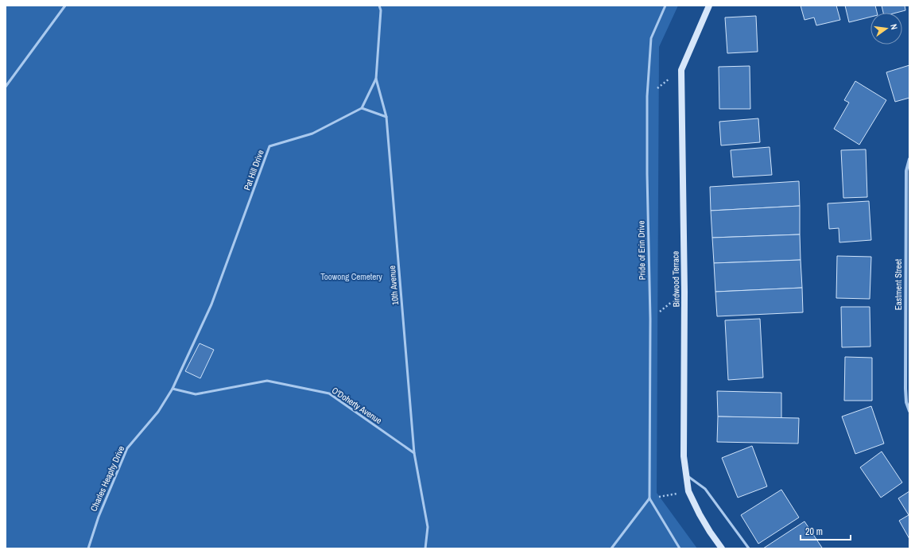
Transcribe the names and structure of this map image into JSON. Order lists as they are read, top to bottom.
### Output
{
  "streets": {
    "main road": ["Birdwood Terrace"],
    "street": ["Eastment Street"],
    "lane": [
      "Pat Hill Drive",
      "Pride of Erin Drive",
      "10th Avenue",
      "O'Doherty Avenue",
      "Charles Heaphy Drive"
    ]
  },
  "crossings": [
    ["Pat Hill Drive", "O'Doherty Avenue"],
    ["Pat Hill Drive", "Charles Heaphy Drive"],
    ["10th Avenue", "O'Doherty Avenue"],
    ["O'Doherty Avenue", "Charles Heaphy Drive"]
  ],
  "parks": ["Toowong Cemetery"],
  "scale_bar": "20 m",
  "north": "right"
}
